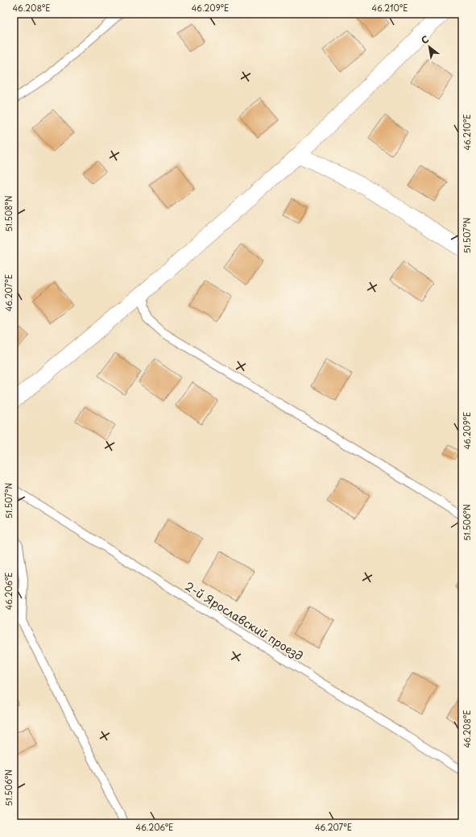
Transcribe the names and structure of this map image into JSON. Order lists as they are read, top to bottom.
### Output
{
  "streets": {
    "lane": ["2-й Ярославский проезд"]
  },
  "north": "top left",
  "coordinates": [
    "46.208°E",
    "46.209°E",
    "46.210°E",
    "51.508°N",
    "51.507°N",
    "46.207°E",
    "51.506°N",
    "46.206°E"
  ]
}
